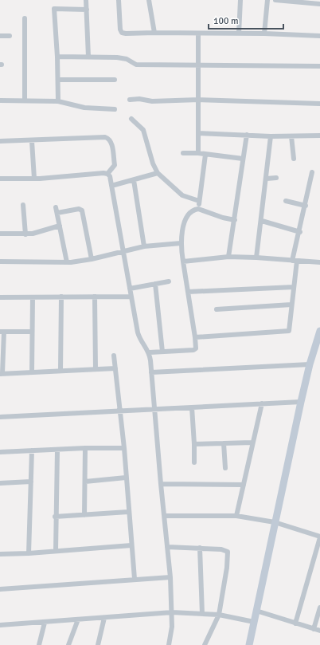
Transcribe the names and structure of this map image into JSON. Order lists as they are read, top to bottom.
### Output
{
  "scale_bar": "100 m"
}
